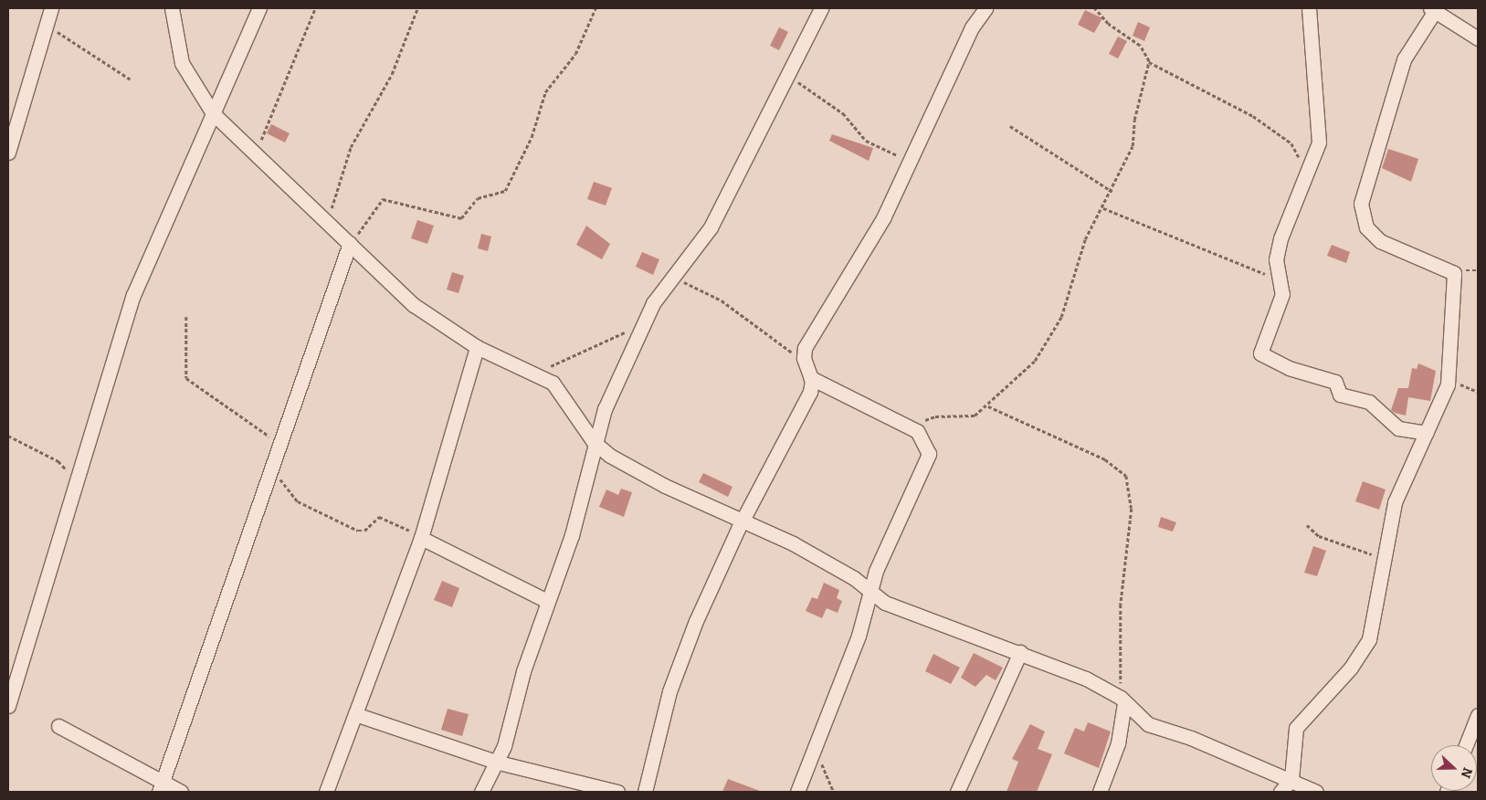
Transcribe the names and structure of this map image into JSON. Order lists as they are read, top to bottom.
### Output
{
  "north": "right"
}
